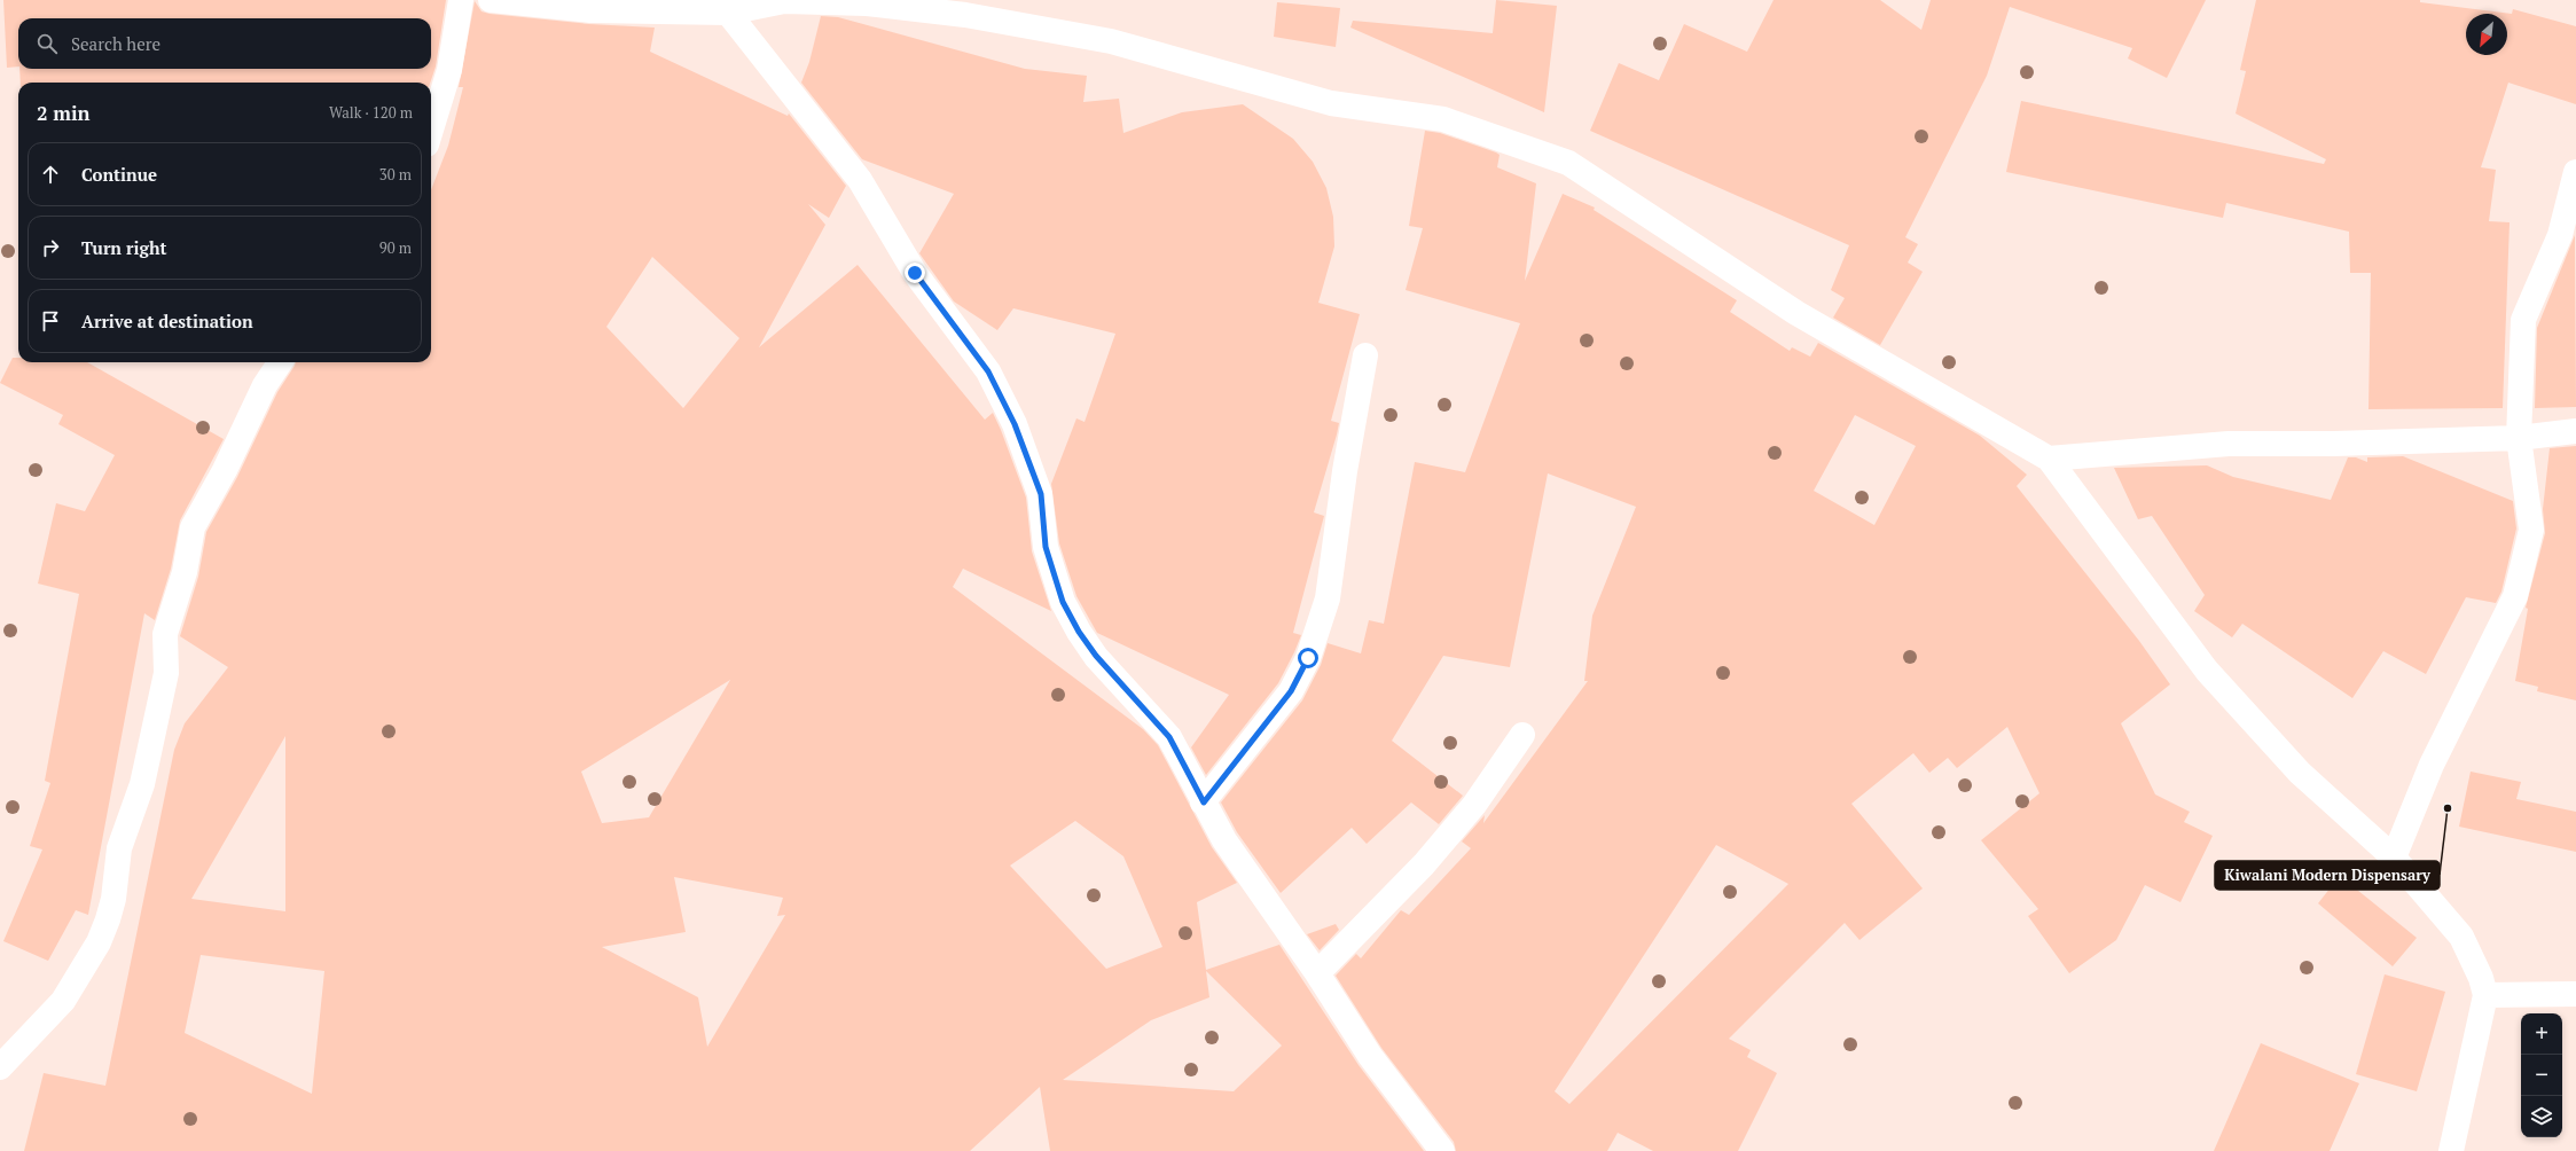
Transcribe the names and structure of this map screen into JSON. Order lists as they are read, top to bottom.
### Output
{
  "places": ["Kiwalani Modern Dispensary"],
  "north": "bottom left",
  "page": {
    "search": "Search here",
    "heading": ["2 min", "Walk · 120 m"],
    "list": [
      ["Continue", "30 m"],
      ["Turn right", "90 m"],
      "Arrive at destination"
    ],
    "map_buttons": ["+", "−"]
  }
}
